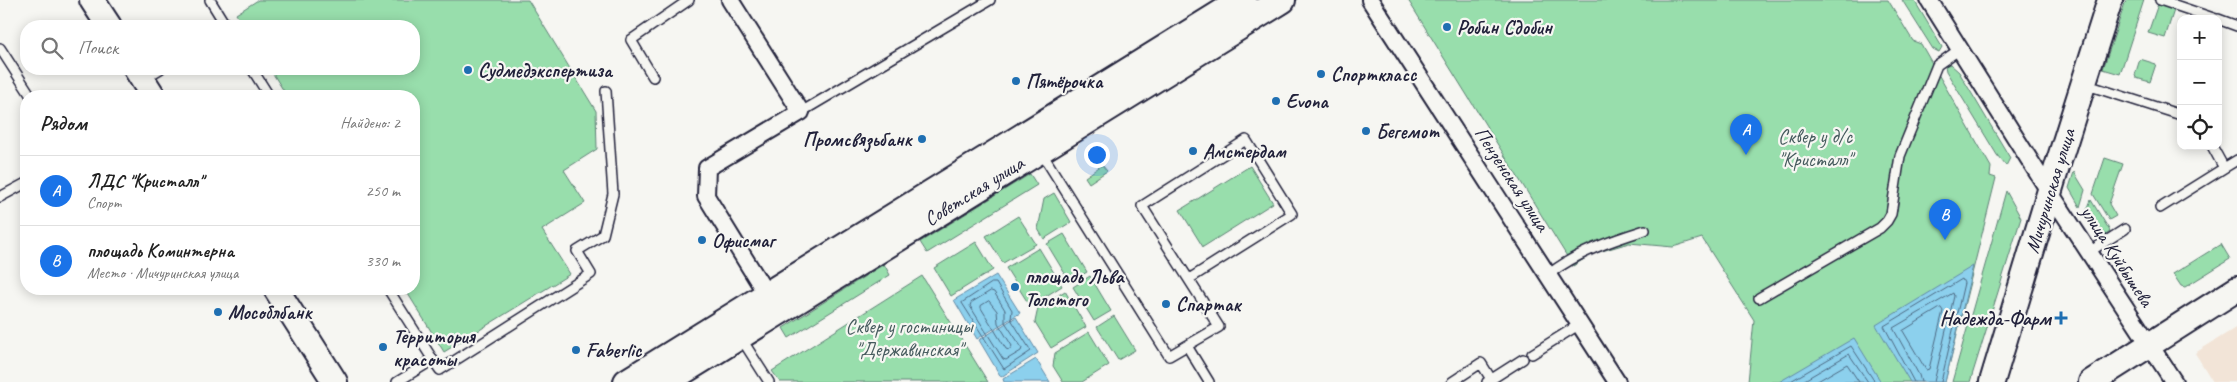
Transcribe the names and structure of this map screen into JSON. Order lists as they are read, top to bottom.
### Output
{
  "streets": {
    "main road": ["Советская улица", "Мичуринская улица"],
    "street": ["Пензенская улица", "улица Куйбышева"]
  },
  "crossings": [
    ["Мичуринская улица", "улица Куйбышева"]
  ],
  "parks": ["Сквер у д/с \"Кристалл\"", "Сквер у гостиницы \"Державинская\""],
  "places": {
    "other": [
      "Робин Сдобин",
      "Судмедэкспертиза",
      "Спорткласс",
      "Пятёрочка",
      "Evona",
      "Бегемот",
      "Промсвязьбанк",
      "Амстердам",
      "Офисмаг",
      "площадь Льва Толстого",
      "Спартак",
      "Мособлбанк",
      "Территория красоты",
      "Faberlic"
    ],
    "health": ["Надежда-Фарм"]
  },
  "page": {
    "map_buttons": ["+", "−"],
    "search": "Поиск",
    "heading": ["Рядом", "Найдено: 2"],
    "pins": ["A", "B"],
    "list": [
      {
        "mark": "A",
        "name": "ЛДС \"Кристалл\"",
        "note": "Спорт",
        "value": "250 m"
      },
      {
        "mark": "B",
        "name": "площадь Коминтерна",
        "note": "Место · Мичуринская улица",
        "value": "330 m"
      }
    ]
  }
}
